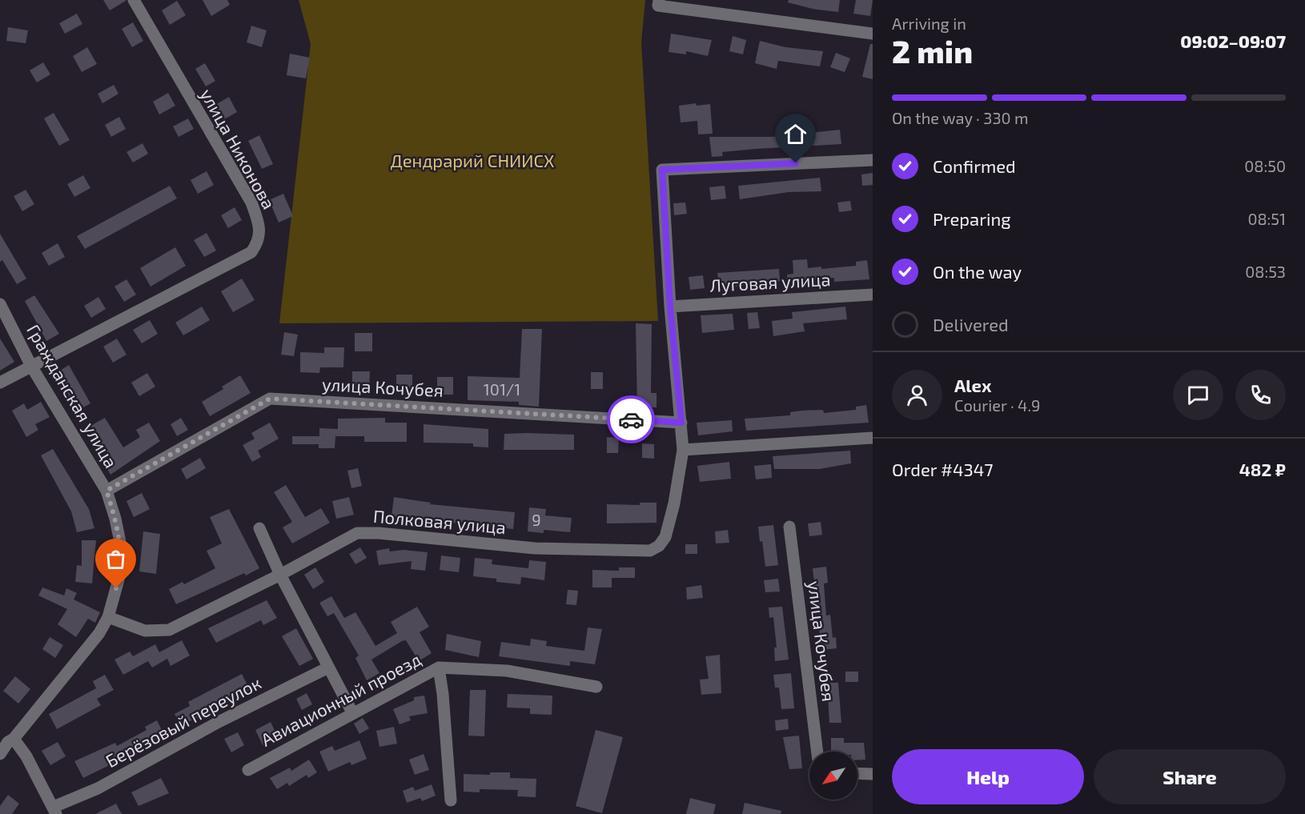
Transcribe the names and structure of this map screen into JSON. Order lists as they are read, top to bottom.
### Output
{
  "streets": {
    "street": [
      "улица Никонова",
      "Луговая улица",
      "улица Кочубея",
      "Гражданская улица",
      "Полковая улица",
      "Авиационный проезд",
      "Берёзовый переулок"
    ]
  },
  "crossings": [
    ["улица Никонова", "Гражданская улица"],
    ["улица Кочубея", "Гражданская улица"],
    ["Гражданская улица", "Полковая улица"]
  ],
  "parks": ["Дендрарий СНИИСХ"],
  "house_numbers": ["101/1", "9"],
  "north": "bottom left",
  "page": {
    "heading": ["2 min", "Arriving in", "09:02–09:07"],
    "panel": [
      "Alex",
      "Courier · 4.9",
      "Order #4347",
      "482 ₽"
    ],
    "bar": "On the way · 330 m",
    "list": [
      ["Confirmed", "08:50"],
      ["Preparing", "08:51"],
      ["On the way", "08:53"],
      "Delivered"
    ],
    "buttons": ["Help", "Share"]
  }
}
